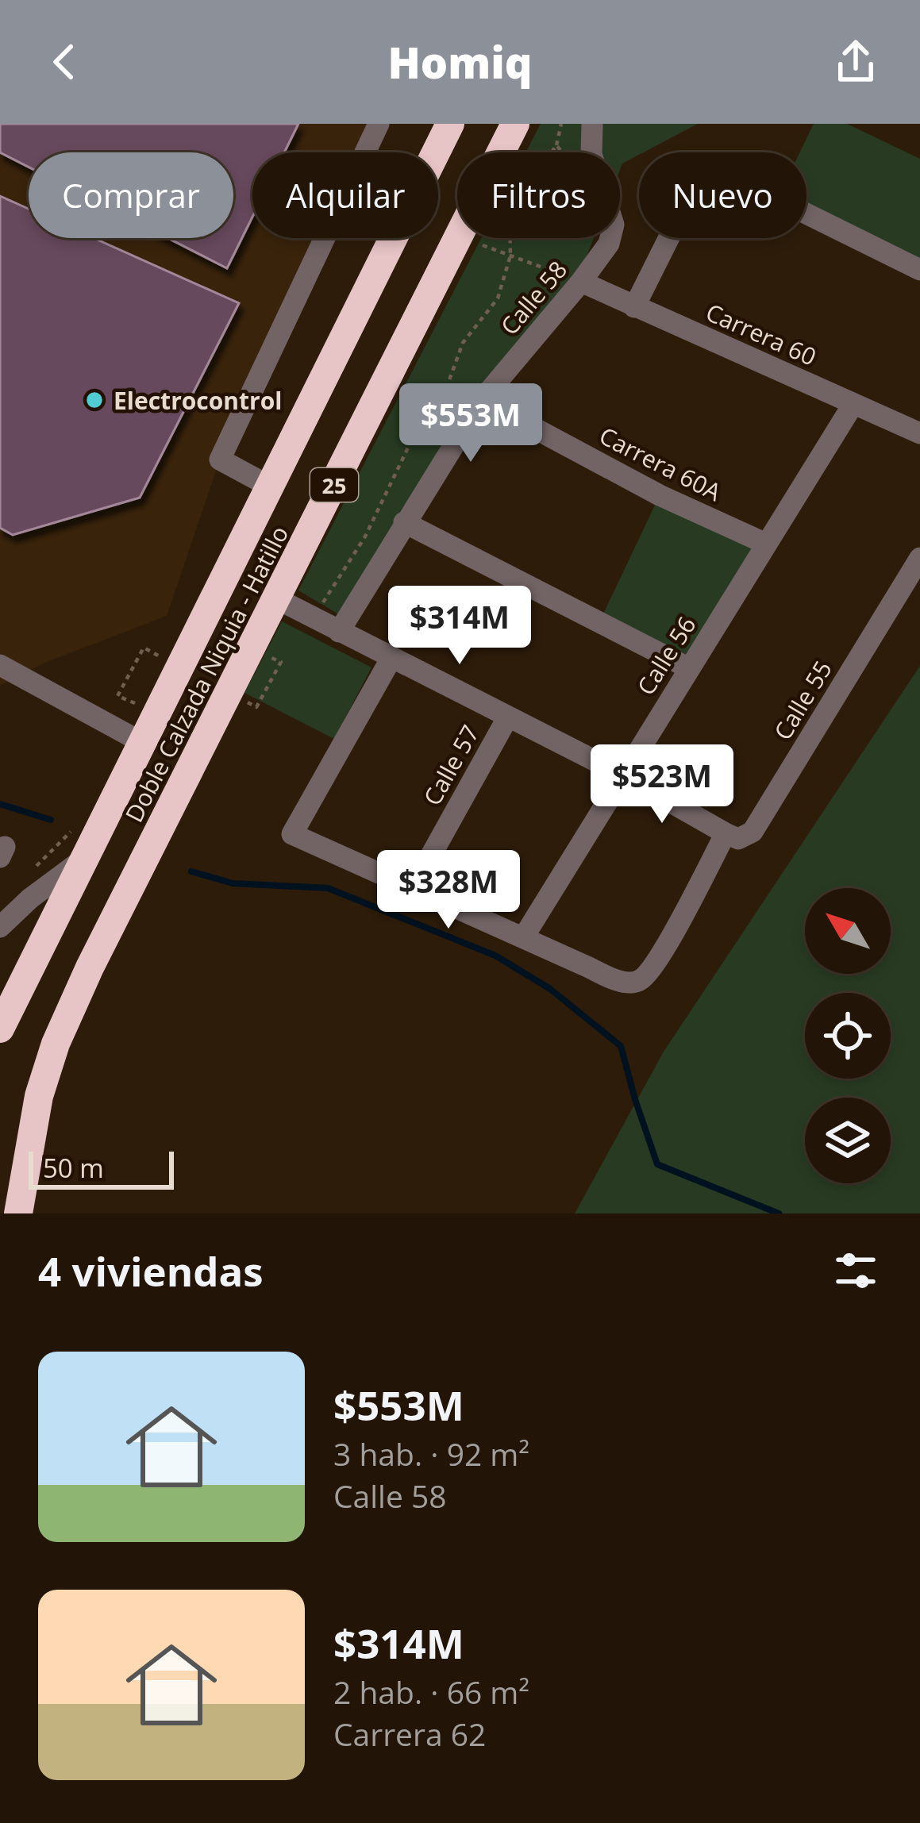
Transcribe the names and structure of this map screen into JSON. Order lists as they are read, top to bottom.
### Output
{
  "streets": {
    "highway": ["25", "Doble Calzada Niquia - Hatillo"],
    "street": [
      "Calle 58",
      "Carrera 60",
      "Carrera 60A",
      "Calle 56",
      "Calle 55",
      "Calle 57"
    ]
  },
  "crossings": [
    ["Calle 58", "Carrera 60"],
    ["Calle 58", "Carrera 60A"],
    ["Carrera 60", "Calle 56"],
    ["Carrera 60A", "Calle 56"]
  ],
  "places": ["Electrocontrol"],
  "scale_bar": "50 m",
  "north": "top left",
  "page": {
    "header": "Homiq",
    "chip": [
      "Comprar",
      "Alquilar",
      "Filtros",
      "Nuevo"
    ],
    "price": [
      "$553M",
      "$314M",
      "$523M",
      "$328M"
    ],
    "scale": "50 m",
    "heading": "4 viviendas",
    "list": [
      {
        "name": "$553M",
        "note": "3 hab. · 92 m² · Calle 58"
      },
      {
        "name": "$314M",
        "note": "2 hab. · 66 m² · Carrera 62"
      }
    ]
  }
}
